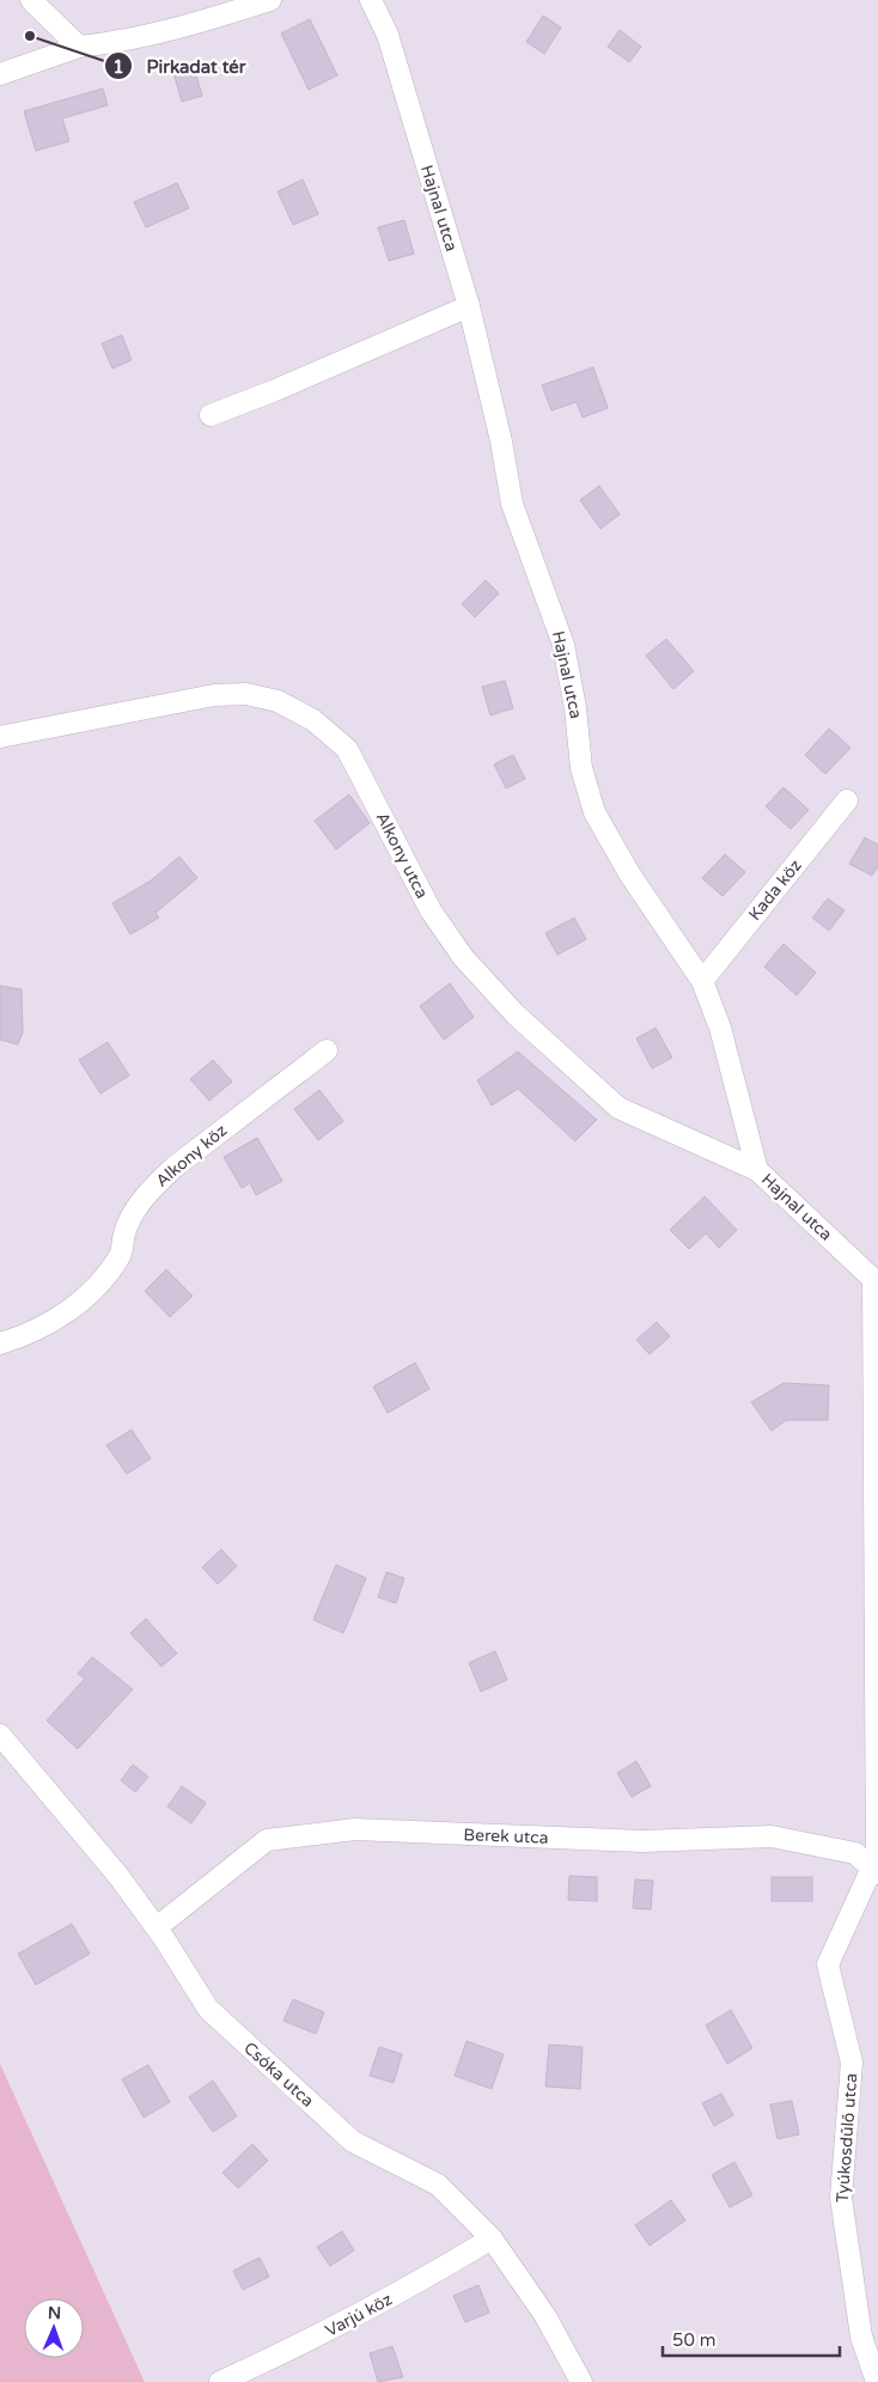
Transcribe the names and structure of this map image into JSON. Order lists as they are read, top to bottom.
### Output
{
  "streets": {
    "street": [
      "Hajnal utca",
      "Alkony utca",
      "Kada köz",
      "Alkony köz",
      "Berek utca",
      "Csóka utca",
      "Tyúkosdűlő utca",
      "Varjú köz"
    ]
  },
  "crossings": [
    ["Hajnal utca", "Alkony utca"],
    ["Hajnal utca", "Kada köz"],
    ["Hajnal utca", "Tyúkosdűlő utca"],
    ["Berek utca", "Csóka utca"],
    ["Berek utca", "Tyúkosdűlő utca"],
    ["Csóka utca", "Varjú köz"]
  ],
  "places": ["Pirkadat tér"],
  "scale_bar": "50 m",
  "north": "top"
}
